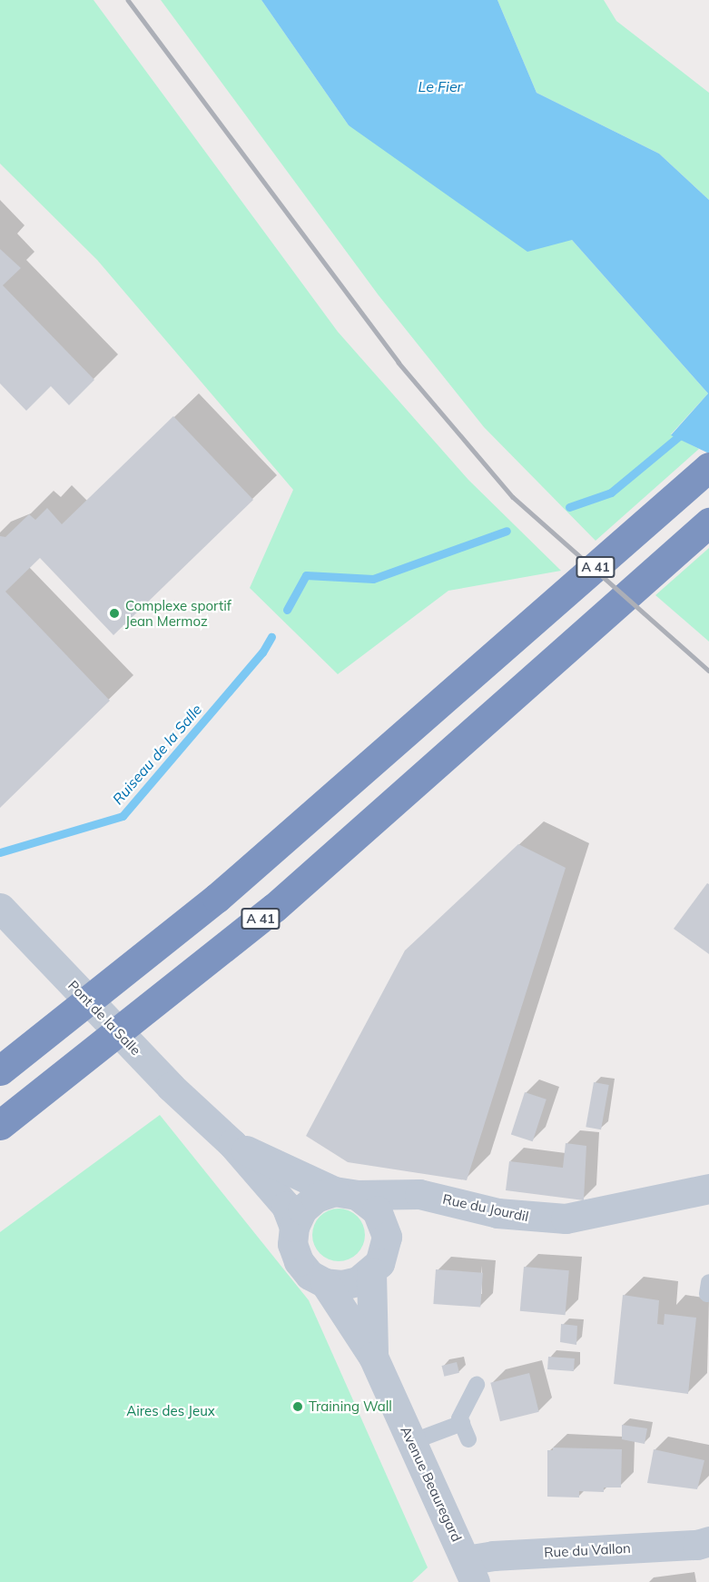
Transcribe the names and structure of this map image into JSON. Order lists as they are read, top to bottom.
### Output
{
  "streets": {
    "highway": ["A 41"],
    "street": [
      "Pont de la Salle",
      "Rue du Jourdil",
      "Avenue Beauregard",
      "Rue du Vallon"
    ]
  },
  "crossings": [
    ["Pont de la Salle", "Rue du Jourdil"],
    ["Rue du Jourdil", "Avenue Beauregard"],
    ["Avenue Beauregard", "Rue du Vallon"]
  ],
  "water": ["Le Fier", "Ruiseau de la Salle"],
  "parks": ["Aires des Jeux"],
  "places": ["Complexe sportif Jean Mermoz", "Training Wall"]
}
